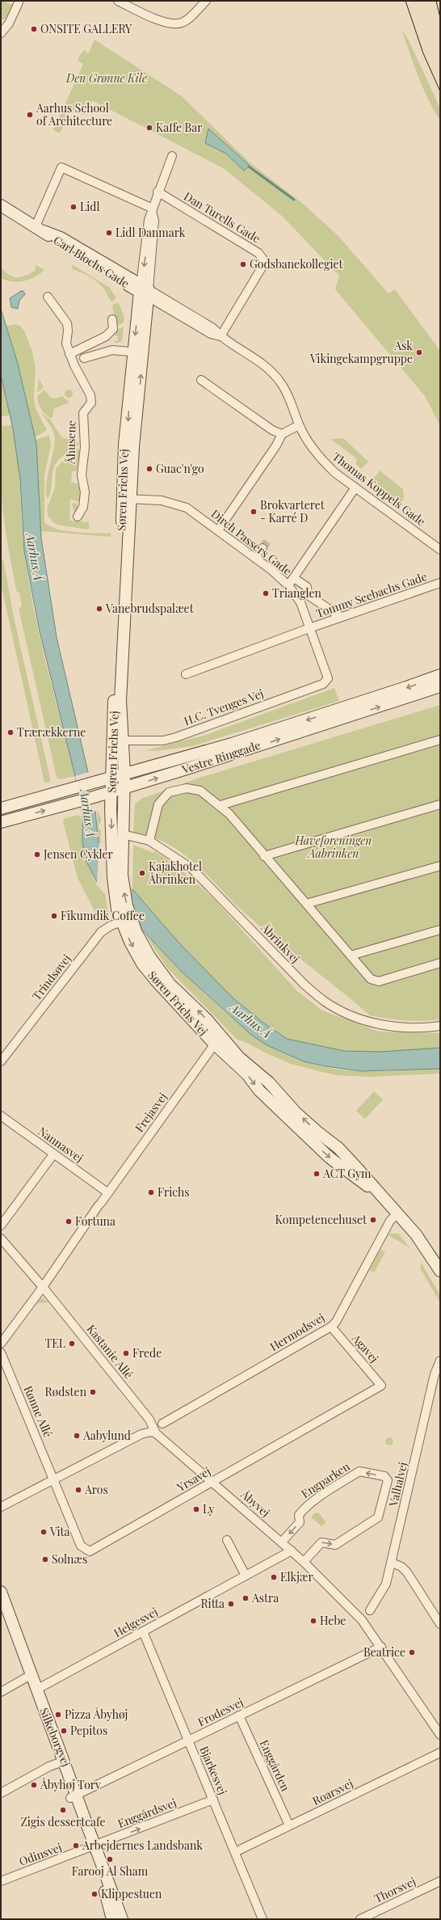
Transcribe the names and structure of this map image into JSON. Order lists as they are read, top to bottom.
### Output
{
  "streets": {
    "street": [
      "Dan Turells Gade",
      "Carl Blochs Gade",
      "Åhusene",
      "Thomas Koppels Gade",
      "Søren Frichs Vej",
      "Dirch Passers Gade",
      "Tommy Seebachs Gade",
      "H.C. Tvenges Vej",
      "Vestre Ringgade",
      "Åbrinkvej",
      "Trindsøvej",
      "Frejasvej",
      "Nannasvej",
      "Hermodsvej",
      "Agavej",
      "Kastanie Allé",
      "Rønne Allé",
      "Yrsavej",
      "Engparken",
      "Valhalvej",
      "Åbyvej",
      "Helgesvej",
      "Frodesvej",
      "Silkeborgvej",
      "Enggården",
      "Bjarkesvej",
      "Roarsvej",
      "Enggårdsvej",
      "Odinsvej",
      "Thorsvej"
    ]
  },
  "crossings": [
    ["Dan Turells Gade", "Thomas Koppels Gade"],
    ["Dan Turells Gade", "Søren Frichs Vej"],
    ["Carl Blochs Gade", "Thomas Koppels Gade"],
    ["Carl Blochs Gade", "Søren Frichs Vej"],
    ["Thomas Koppels Gade", "Søren Frichs Vej"],
    ["Søren Frichs Vej", "Dirch Passers Gade"],
    ["Søren Frichs Vej", "H.C. Tvenges Vej"],
    ["Søren Frichs Vej", "Vestre Ringgade"],
    ["Søren Frichs Vej", "Åbrinkvej"],
    ["Søren Frichs Vej", "Trindsøvej"],
    ["Søren Frichs Vej", "Frejasvej"],
    ["Søren Frichs Vej", "Hermodsvej"],
    ["Dirch Passers Gade", "Tommy Seebachs Gade"],
    ["Dirch Passers Gade", "H.C. Tvenges Vej"],
    ["Frejasvej", "Nannasvej"],
    ["Frejasvej", "Kastanie Allé"],
    ["Hermodsvej", "Agavej"],
    ["Agavej", "Yrsavej"],
    ["Kastanie Allé", "Åbyvej"],
    ["Rønne Allé", "Yrsavej"],
    ["Yrsavej", "Åbyvej"],
    ["Engparken", "Åbyvej"],
    ["Åbyvej", "Helgesvej"],
    ["Åbyvej", "Frodesvej"],
    ["Helgesvej", "Silkeborgvej"],
    ["Helgesvej", "Bjarkesvej"],
    ["Frodesvej", "Silkeborgvej"],
    ["Frodesvej", "Enggården"],
    ["Frodesvej", "Bjarkesvej"],
    ["Silkeborgvej", "Enggårdsvej"],
    ["Silkeborgvej", "Odinsvej"],
    ["Enggården", "Roarsvej"],
    ["Bjarkesvej", "Roarsvej"],
    ["Bjarkesvej", "Enggårdsvej"],
    ["Enggårdsvej", "Odinsvej"]
  ],
  "one_way": ["Enggårdsvej"],
  "water": ["Aarhus Å"],
  "parks": ["Den Grønne Kile", "Haveforeningen Aabrinken"],
  "places": [
    "ONSITE GALLERY",
    "Aarhus School of Architecture",
    "Kaffe Bar",
    "Lidl",
    "Lidl Danmark",
    "Godsbanekollegiet",
    "Ask Vikingekampgruppe",
    "Guac'n'go",
    "Brokvarteret - Karré D",
    "Trianglen",
    "Vanebrudspalæet",
    "Trærækkerne",
    "Jensen Cykler",
    "Kajakhotel Åbrinken",
    "Fikumdik Coffee",
    "ACT Gym",
    "Frichs",
    "Kompetencehuset",
    "Fortuna",
    "TEL",
    "Frede",
    "Rødsten",
    "Aabylund",
    "Aros",
    "Ly",
    "Vita",
    "Solnæs",
    "Elkjær",
    "Astra",
    "Ritta",
    "Hebe",
    "Beatrice",
    "Pizza Åbyhøj",
    "Pepitos",
    "Åbyhøj Torv",
    "Zigis dessertcafe",
    "Arbejdernes Landsbank",
    "Farooj Al Sham",
    "Klippestuen"
  ]
}
